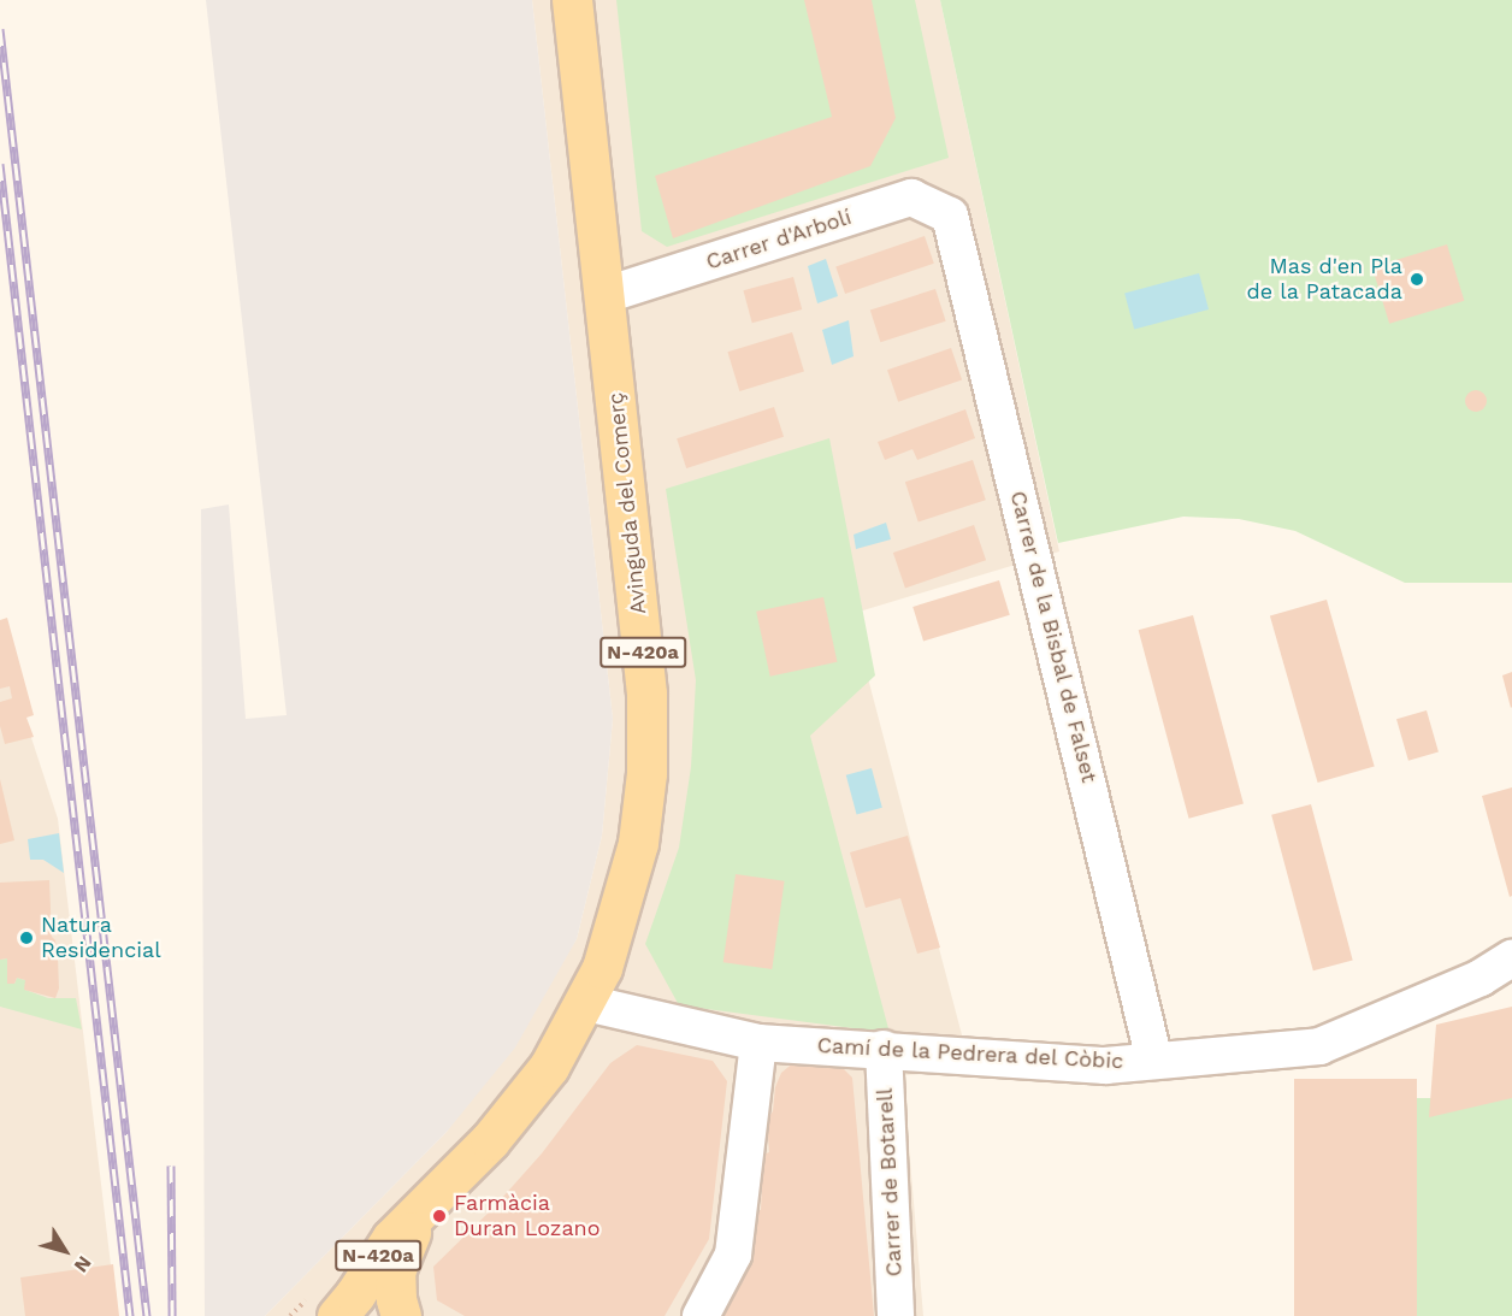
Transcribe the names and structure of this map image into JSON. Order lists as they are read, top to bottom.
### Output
{
  "streets": {
    "main road": ["Avinguda del Comerç", "N-420a"],
    "street": [
      "Carrer d'Arbolí",
      "Carrer de la Bisbal de Falset",
      "Camí de la Pedrera del Còbic",
      "Carrer de Botarell"
    ]
  },
  "crossings": [
    ["Carrer d'Arbolí", "Avinguda del Comerç"],
    ["Carrer d'Arbolí", "Carrer de la Bisbal de Falset"],
    ["Avinguda del Comerç", "Camí de la Pedrera del Còbic"],
    ["Carrer de la Bisbal de Falset", "Camí de la Pedrera del Còbic"],
    ["Camí de la Pedrera del Còbic", "Carrer de Botarell"]
  ],
  "places": ["Mas d'en Pla de la Patacada", "Natura Residencial", "Farmàcia Duran Lozano"],
  "north": "bottom right"
}
